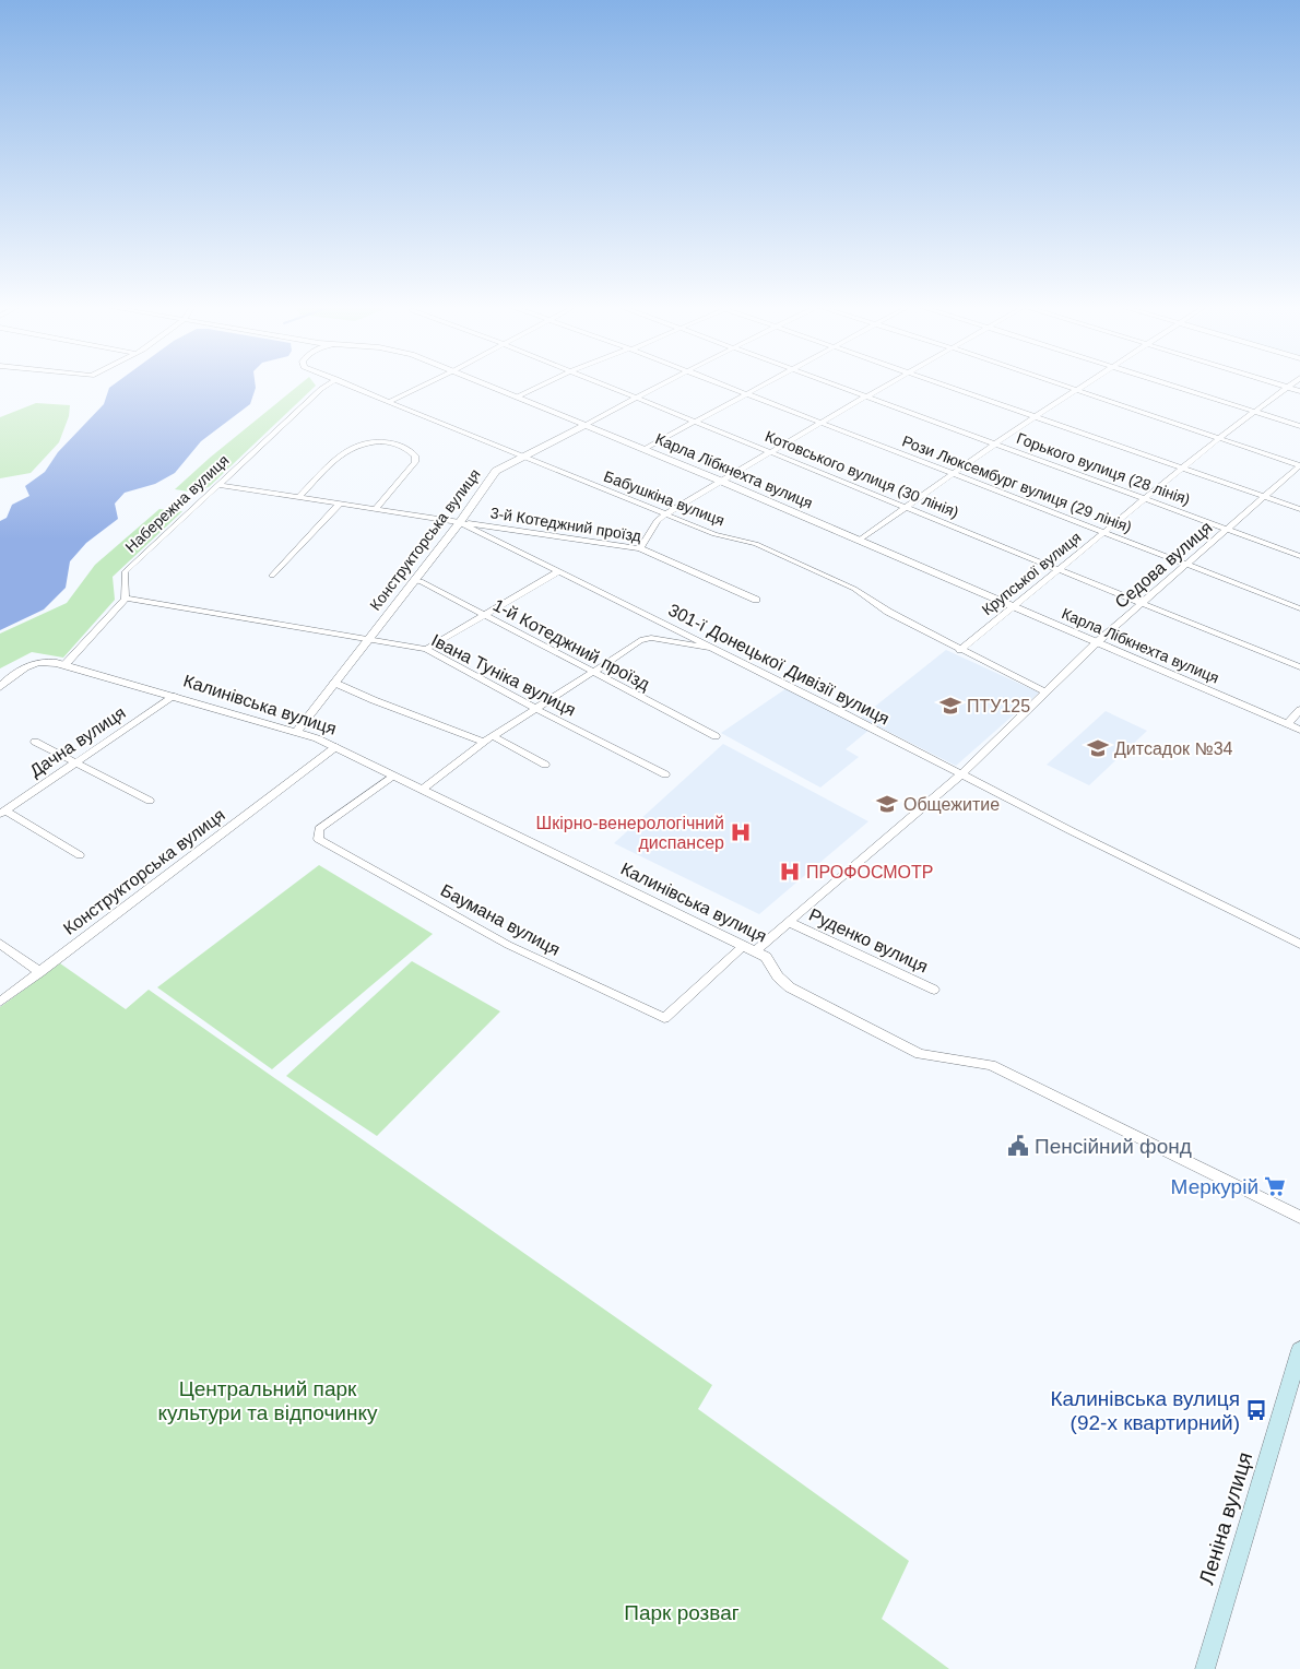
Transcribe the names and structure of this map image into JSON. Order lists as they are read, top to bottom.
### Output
{
  "streets": {
    "main road": ["Леніна вулиця"],
    "street": [
      "Горького вулиця (28 лiнiя)",
      "Карла Лібкнехта вулиця",
      "Котовського вулиця (30 лiнiя)",
      "Рози Люксембург вулиця (29 лiнiя)",
      "Бабушкіна вулиця",
      "Набережна вулиця",
      "3-й Котеджний проїзд",
      "Конструкторська вулиця",
      "Седова вулиця",
      "Крупської вулиця",
      "1-й Котеджний проїзд",
      "301-ї Донецької Дивізії вулиця",
      "Івана Туніка вулиця",
      "Калинівська вулиця",
      "Дачна вулиця",
      "Баумана вулиця",
      "Руденко вулиця"
    ]
  },
  "crossings": [
    ["Горького вулиця (28 лiнiя)", "Седова вулиця"],
    ["Горького вулиця (28 лiнiя)", "Крупської вулиця"],
    ["Карла Лібкнехта вулиця", "Конструкторська вулиця"],
    ["Карла Лібкнехта вулиця", "Седова вулиця"],
    ["Карла Лібкнехта вулиця", "Крупської вулиця"],
    ["Котовського вулиця (30 лiнiя)", "Конструкторська вулиця"],
    ["Котовського вулиця (30 лiнiя)", "Седова вулиця"],
    ["Котовського вулиця (30 лiнiя)", "Крупської вулиця"],
    ["Рози Люксембург вулиця (29 лiнiя)", "Седова вулиця"],
    ["Рози Люксембург вулиця (29 лiнiя)", "Крупської вулиця"],
    ["Бабушкіна вулиця", "Конструкторська вулиця"],
    ["Бабушкіна вулиця", "Седова вулиця"],
    ["Бабушкіна вулиця", "Крупської вулиця"],
    ["Набережна вулиця", "301-ї Донецької Дивізії вулиця"],
    ["Набережна вулиця", "Івана Туніка вулиця"],
    ["3-й Котеджний проїзд", "Конструкторська вулиця"],
    ["3-й Котеджний проїзд", "301-ї Донецької Дивізії вулиця"],
    ["Конструкторська вулиця", "1-й Котеджний проїзд"],
    ["Конструкторська вулиця", "301-ї Донецької Дивізії вулиця"],
    ["Конструкторська вулиця", "Івана Туніка вулиця"],
    ["Конструкторська вулиця", "Калинівська вулиця"],
    ["Седова вулиця", "301-ї Донецької Дивізії вулиця"],
    ["Седова вулиця", "Калинівська вулиця"],
    ["Седова вулиця", "Баумана вулиця"],
    ["Седова вулиця", "Руденко вулиця"],
    ["Калинівська вулиця", "Дачна вулиця"],
    ["Калинівська вулиця", "Баумана вулиця"]
  ],
  "parks": ["Центральний парк культури та відпочинку", "Парк розваг"],
  "places": {
    "school or university": ["ПТУ125", "Дитсадок №34", "Общежитие"],
    "hospital": ["Шкірно-венерологічний диспансер", "ПРОФОСМОТР"],
    "public building": ["Пенсійний фонд"],
    "supermarket": ["Меркурій"],
    "bus stop": ["Калинівська вулиця (92-х квартирний)"]
  }
}
